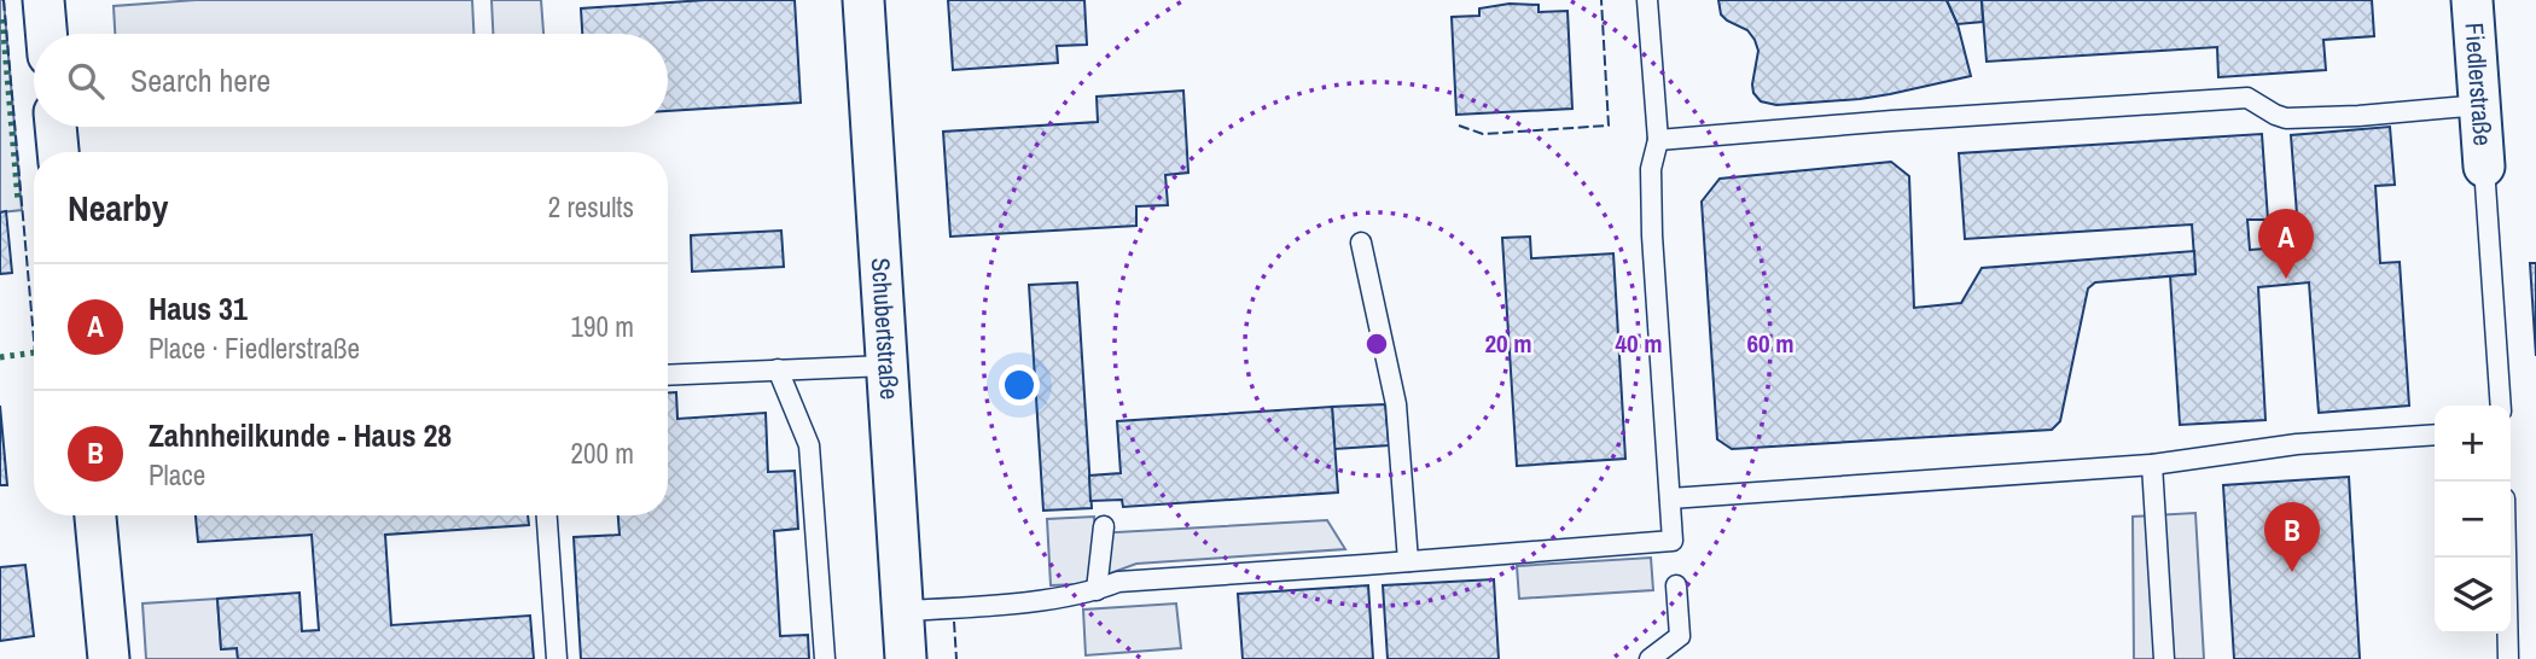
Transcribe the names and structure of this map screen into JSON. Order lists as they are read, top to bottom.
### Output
{
  "streets": {
    "street": ["Fiedlerstraße", "Schubertstraße"]
  },
  "page": {
    "search": "Search here",
    "heading": ["Nearby", "2 results"],
    "pins": ["A", "B"],
    "list": [
      {
        "mark": "A",
        "name": "Haus 31",
        "note": "Place · Fiedlerstraße",
        "value": "190 m"
      },
      {
        "mark": "B",
        "name": "Zahnheilkunde - Haus 28",
        "note": "Place",
        "value": "200 m"
      }
    ],
    "map_buttons": ["+", "−"]
  },
  "rings": ["20 m", "40 m", "60 m"]
}
